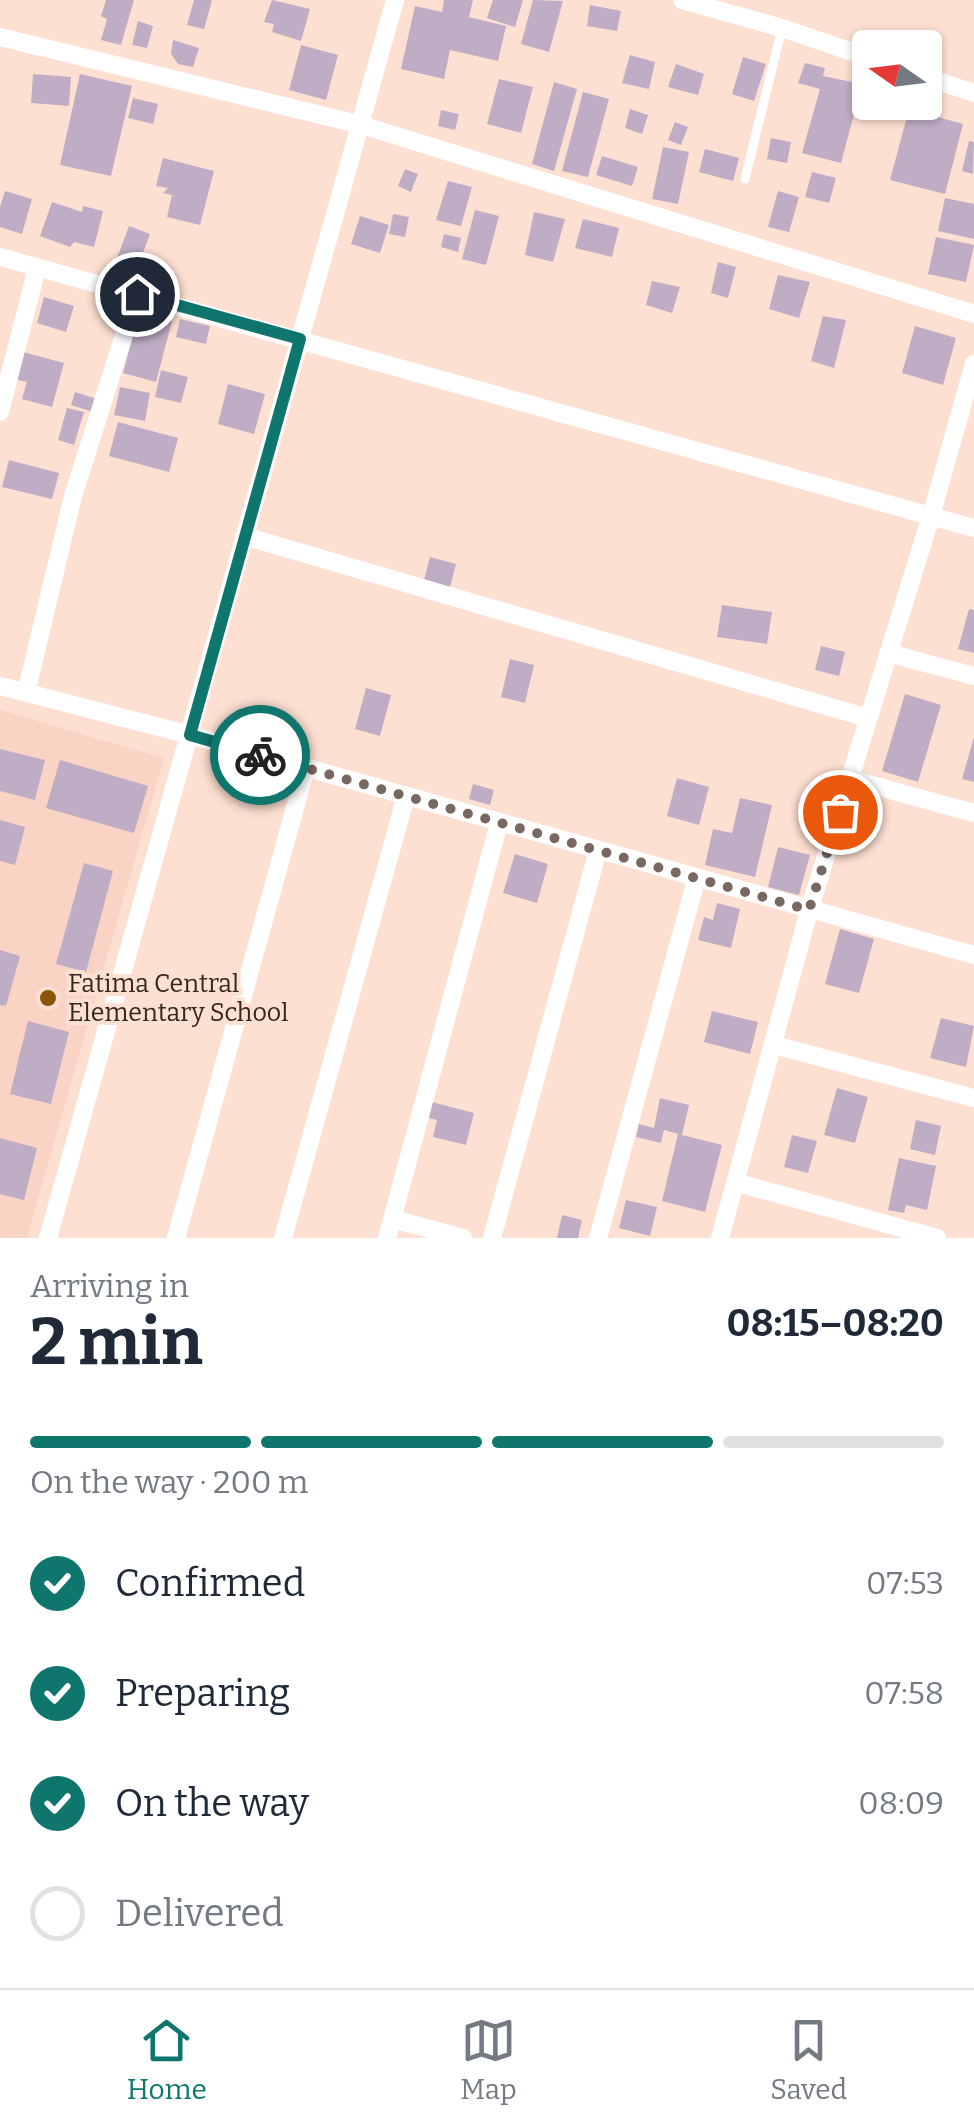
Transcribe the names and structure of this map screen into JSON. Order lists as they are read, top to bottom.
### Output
{
  "places": ["Fatima Central Elementary School"],
  "north": "left",
  "page": {
    "heading": ["2 min", "Arriving in", "08:15–08:20"],
    "bar": "On the way · 200 m",
    "list": [
      ["Confirmed", "07:53"],
      ["Preparing", "07:58"],
      ["On the way", "08:09"],
      "Delivered"
    ],
    "tabs": ["Home", "Map", "Saved"]
  }
}
